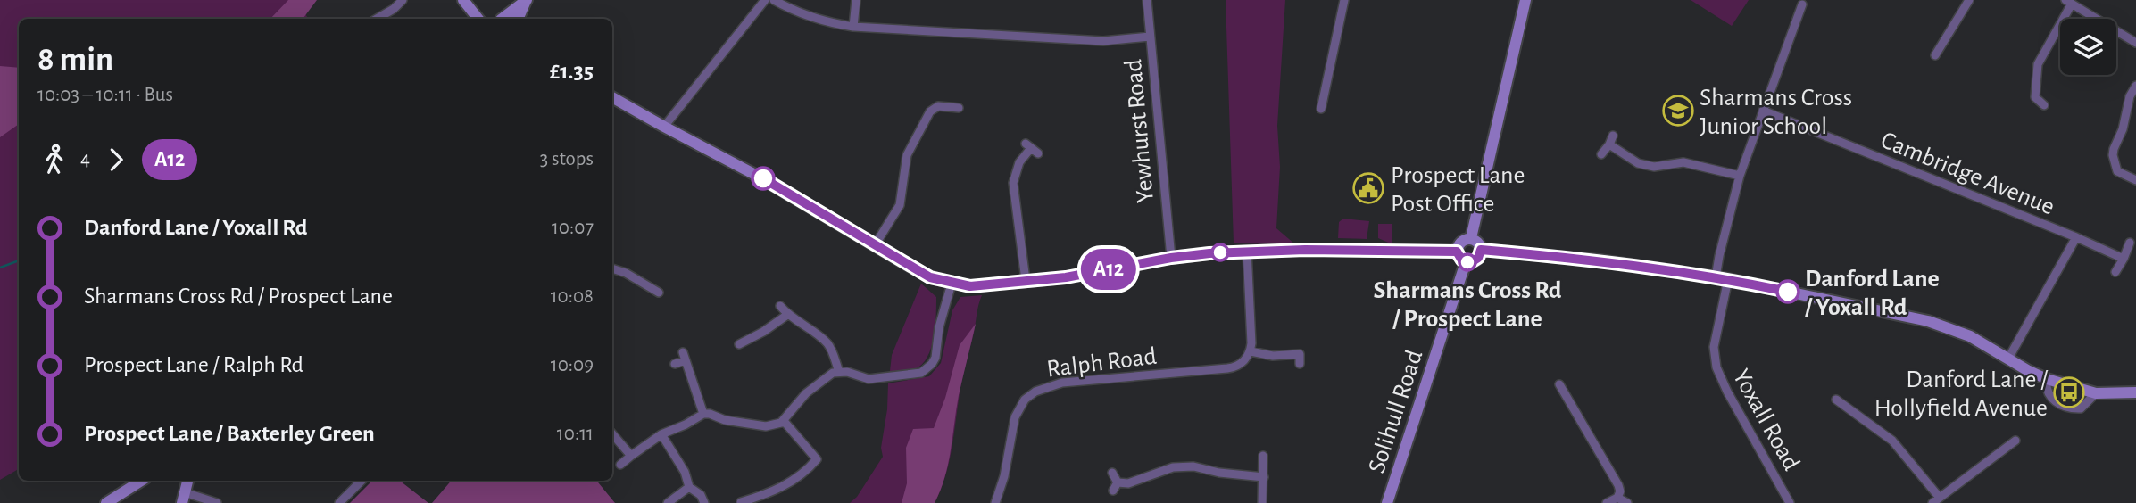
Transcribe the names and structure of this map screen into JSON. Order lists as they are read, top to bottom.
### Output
{
  "streets": {
    "street": [
      "Yewhurst Road",
      "Cambridge Avenue",
      "Ralph Road",
      "Solihull Road",
      "Yoxall Road"
    ]
  },
  "places": {
    "school or university": ["Sharmans Cross Junior School"],
    "public building": ["Prospect Lane Post Office"],
    "other": ["Sharmans Cross Rd / Prospect Lane", "Danford Lane / Yoxall Rd"],
    "bus stop": ["Danford Lane / Hollyfield Avenue"]
  },
  "lines": ["bus line A12"],
  "page": {
    "on_map": "A12",
    "heading": ["8 min", "10:03 – 10:11 · Bus", "£1.35"],
    "legs": ["4", "A12", "3 stops"],
    "list": [
      {
        "name": "Danford Lane / Yoxall Rd",
        "value": "10:07"
      },
      {
        "name": "Sharmans Cross Rd / Prospect Lane",
        "value": "10:08"
      },
      {
        "name": "Prospect Lane / Ralph Rd",
        "value": "10:09"
      },
      {
        "name": "Prospect Lane / Baxterley Green",
        "value": "10:11"
      }
    ]
  }
}
